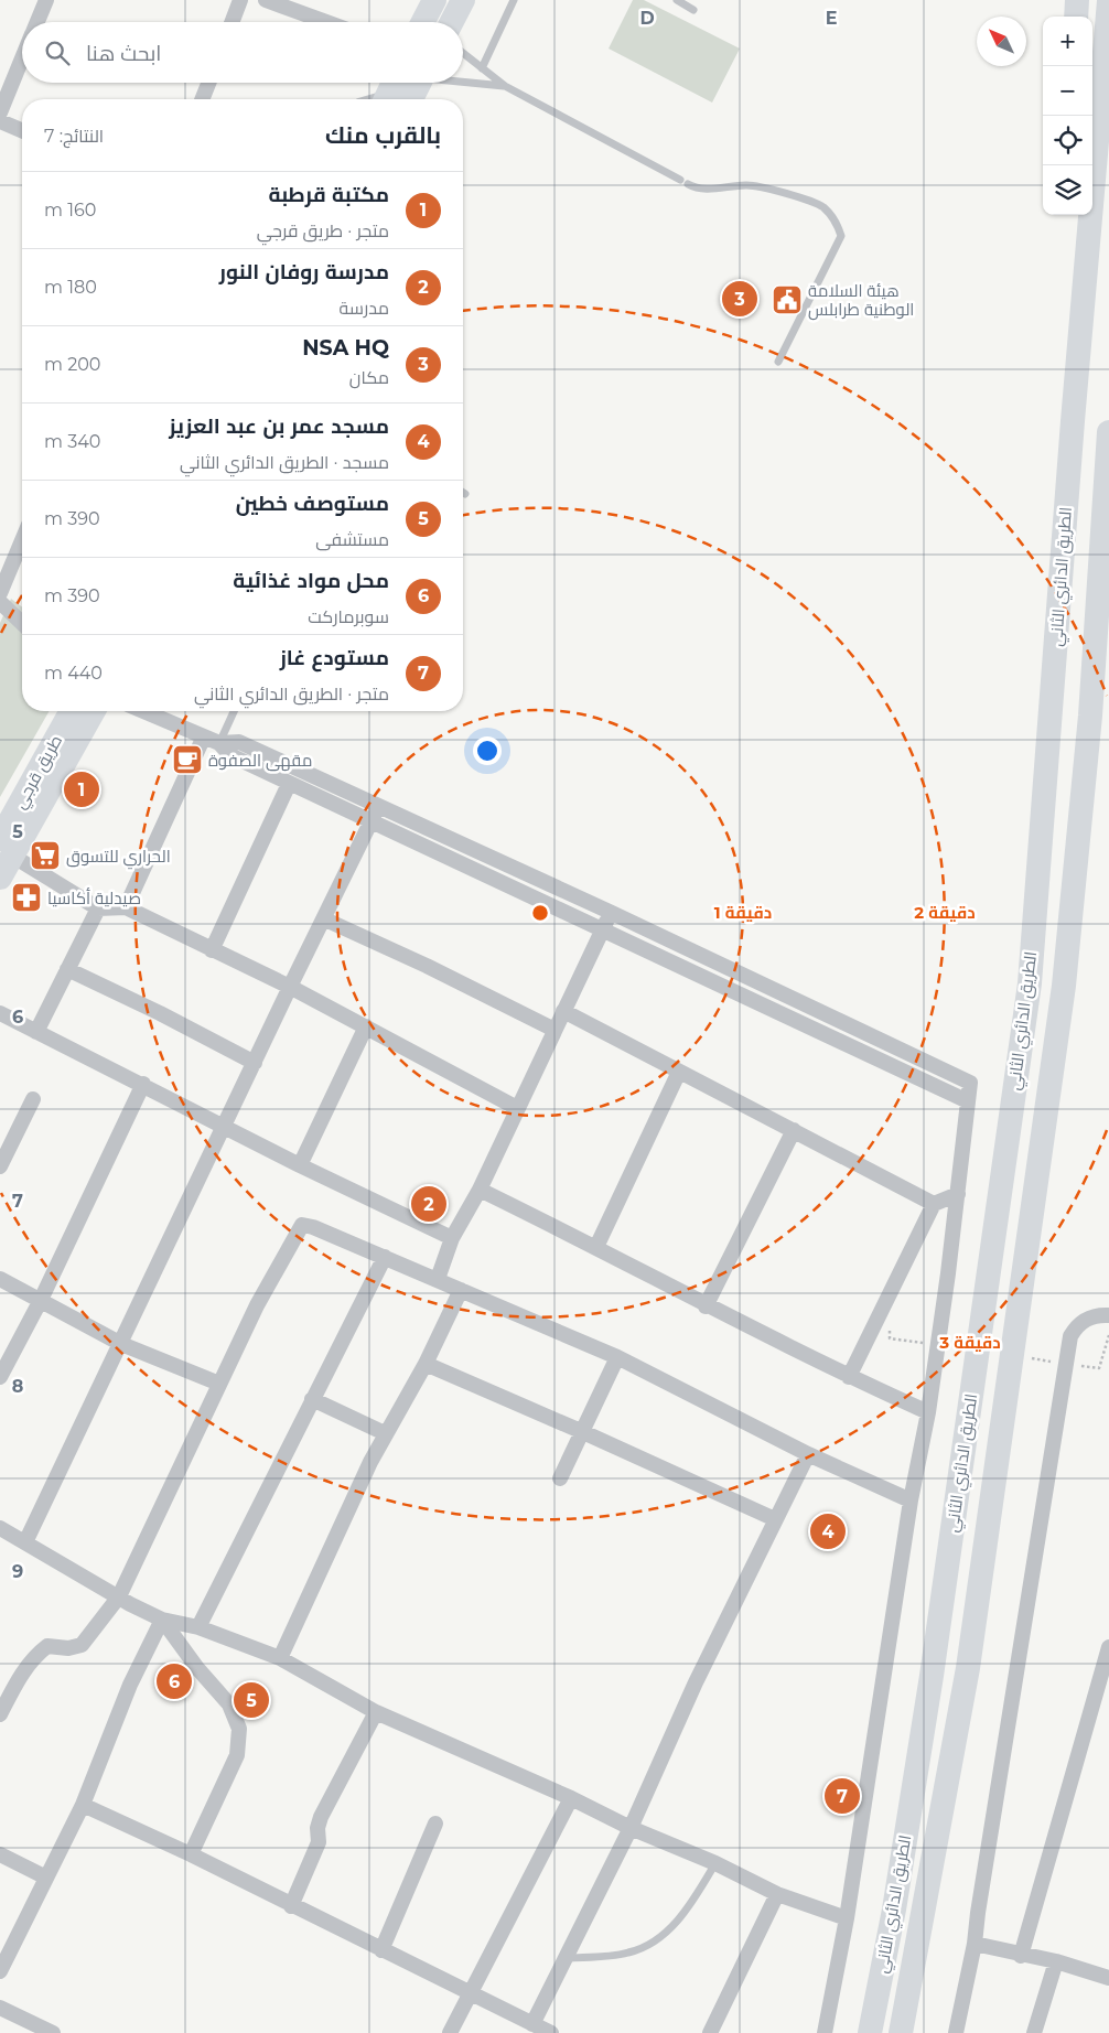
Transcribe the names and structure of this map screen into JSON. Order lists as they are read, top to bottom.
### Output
{
  "streets": {
    "highway": ["الطريق الدائري الثاني", "طريق قرجي"]
  },
  "places": {
    "public building": ["هيئة السلامة الوطنية طرابلس"],
    "cafe": ["مقهى الصفوة"],
    "supermarket": ["الحراري للتسوق"],
    "pharmacy": ["صيدلية أكاسيا"]
  },
  "north": "top left",
  "page": {
    "map_buttons": ["+", "−"],
    "search": "ابحث هنا",
    "heading": ["بالقرب منك", "النتائج: 7"],
    "list": [
      {
        "mark": "1",
        "name": "مكتبة قرطبة",
        "note": "متجر · طريق قرجي",
        "value": "160 m"
      },
      {
        "mark": "2",
        "name": "مدرسة روفان النور",
        "note": "مدرسة",
        "value": "180 m"
      },
      {
        "mark": "3",
        "name": "NSA HQ",
        "note": "مكان",
        "value": "200 m"
      },
      {
        "mark": "4",
        "name": "مسجد عمر بن عبد العزيز",
        "note": "مسجد · الطريق الدائري الثاني",
        "value": "340 m"
      },
      {
        "mark": "5",
        "name": "مستوصف خطين",
        "note": "مستشفى",
        "value": "390 m"
      },
      {
        "mark": "6",
        "name": "محل مواد غذائية",
        "note": "سوبرماركت",
        "value": "390 m"
      },
      {
        "mark": "7",
        "name": "مستودع غاز",
        "note": "متجر · الطريق الدائري الثاني",
        "value": "440 m"
      }
    ],
    "pins": [
      "3",
      "1",
      "2",
      "4",
      "6",
      "5",
      "7"
    ]
  },
  "grid": {
    "columns": ["D", "E"],
    "rows": [
      "5",
      "6",
      "7",
      "8",
      "9"
    ]
  },
  "rings": ["1 دقيقة", "2 دقيقة", "3 دقيقة"]
}
